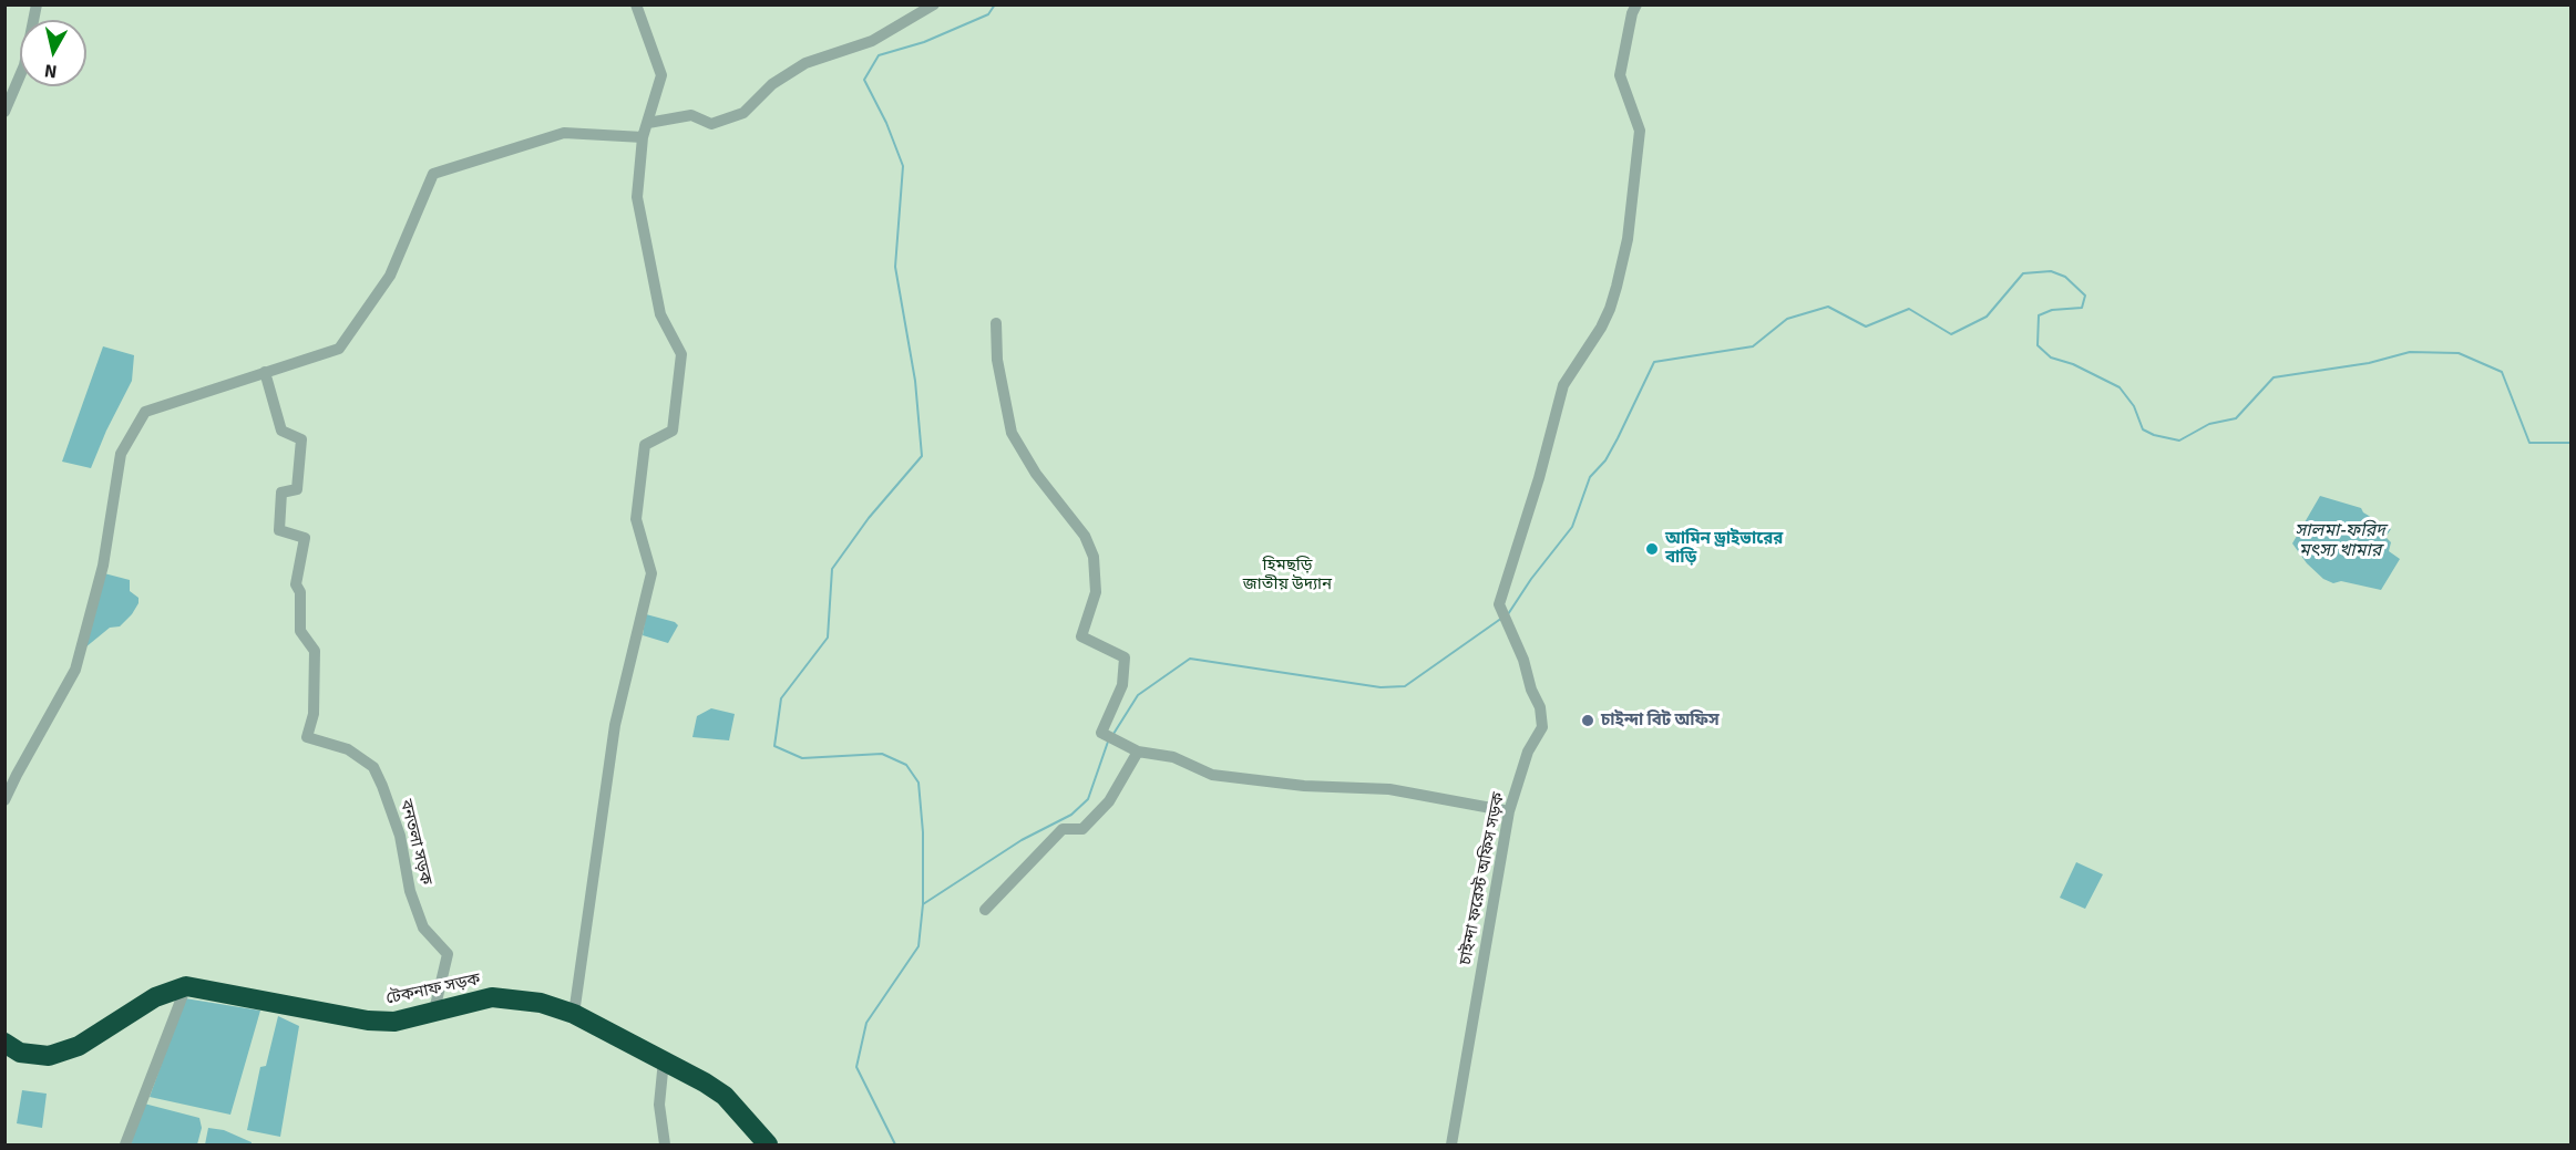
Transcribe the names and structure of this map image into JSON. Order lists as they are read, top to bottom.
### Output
{
  "streets": {
    "highway": ["টেকনাফ সড়ক"],
    "street": ["বনতলা সড়ক", "চাইন্দা ফরেস্ট অফিস সড়ক"]
  },
  "crossings": [
    ["বনতলা সড়ক", "টেকনাফ সড়ক"]
  ],
  "water": ["সালমা-ফরিদ মৎস্য খামার"],
  "parks": ["হিমছড়ি জাতীয় উদ্যান"],
  "places": ["আমিন ড্রাইভারের বাড়ি", "চাইন্দা বিট অফিস"],
  "north": "bottom"
}
